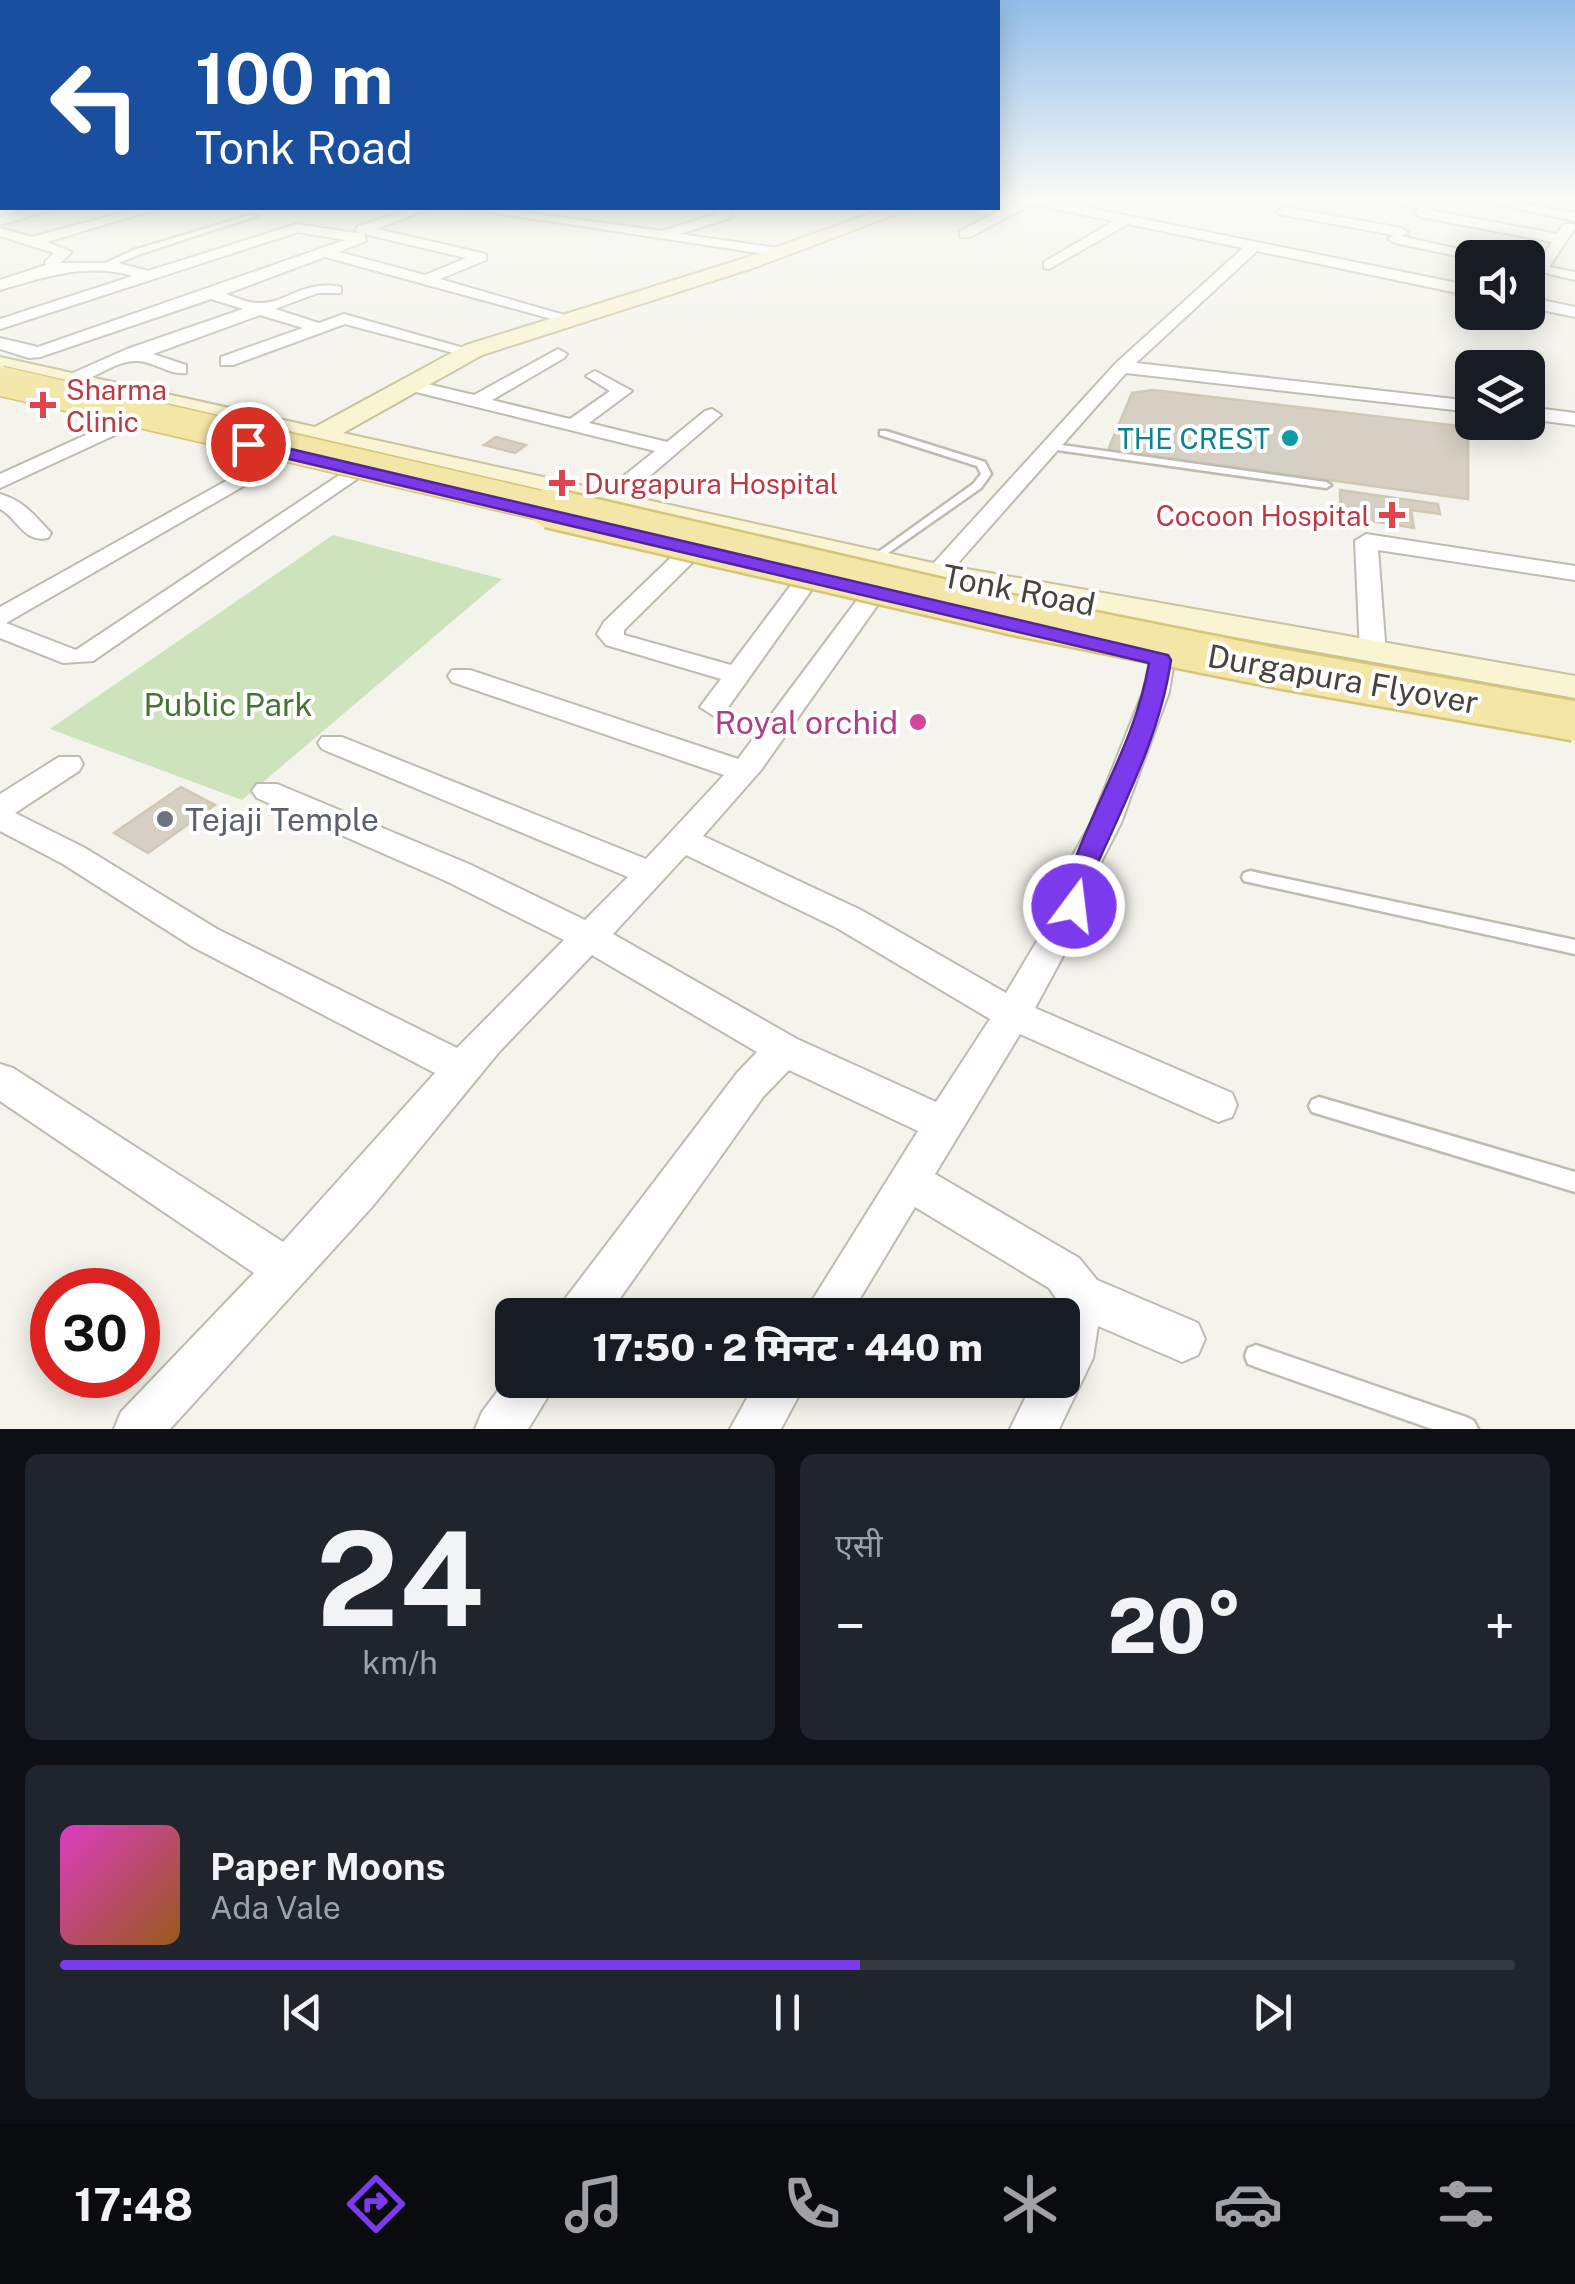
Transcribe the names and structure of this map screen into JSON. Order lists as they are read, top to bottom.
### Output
{
  "streets": {
    "main road": ["Durgapura Flyover"],
    "street": ["Tonk Road"]
  },
  "crossings": [
    ["Tonk Road", "Durgapura Flyover"]
  ],
  "parks": ["Public Park"],
  "places": {
    "health": ["Sharma Clinic", "Durgapura Hospital", "Cocoon Hospital"],
    "other": ["THE CREST", "Royal orchid", "Tejaji Temple"]
  },
  "page": {
    "turn": ["100 m", "Tonk Road"],
    "limit": "30",
    "trip": "17:50 · 2 मिनट · 440 m",
    "tile": [
      ["24", "km/h"],
      "एसी"
    ],
    "heat": ["−", "20°", "+"],
    "song": ["Paper Moons", "Ada Vale"],
    "tabs": "17:48"
  }
}
